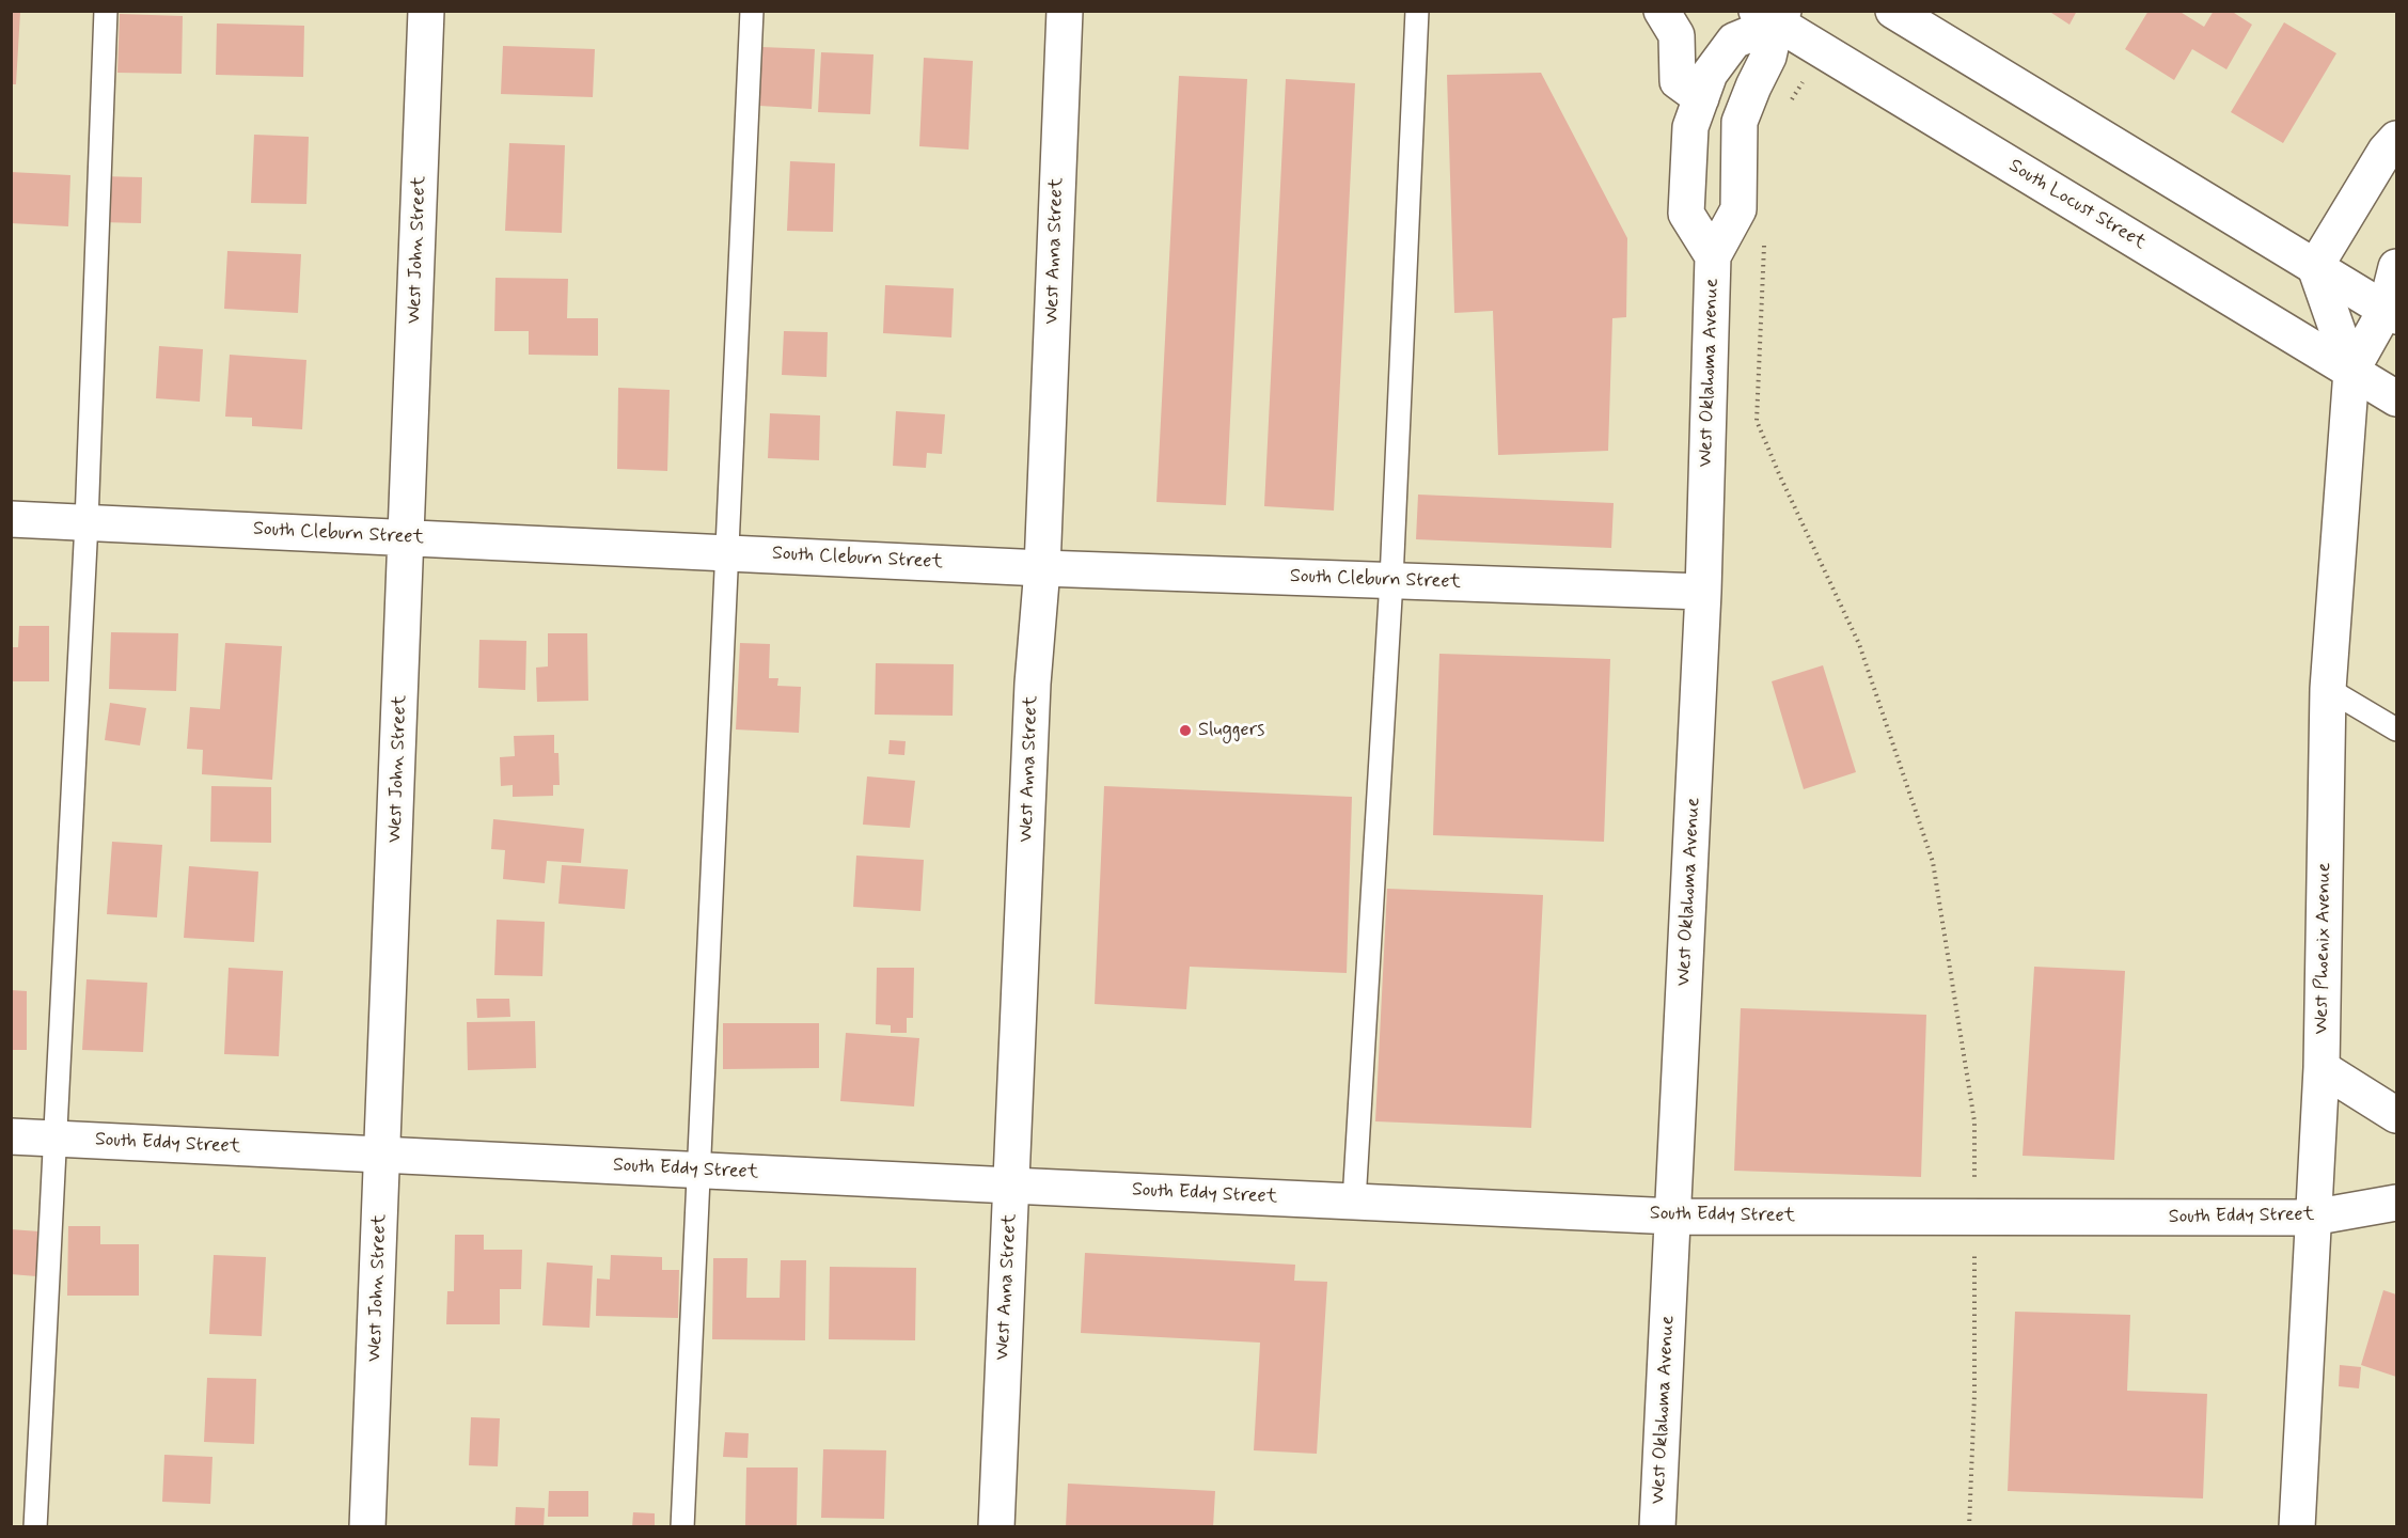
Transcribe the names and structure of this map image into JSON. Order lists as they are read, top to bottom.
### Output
{
  "streets": {
    "street": [
      "South Locust Street",
      "West John Street",
      "West Anna Street",
      "West Oklahoma Avenue",
      "South Cleburn Street",
      "West Phoenix Avenue",
      "South Eddy Street"
    ]
  },
  "crossings": [
    ["South Locust Street", "West Oklahoma Avenue"],
    ["South Locust Street", "West Phoenix Avenue"],
    ["West John Street", "South Cleburn Street"],
    ["West John Street", "South Eddy Street"],
    ["West Anna Street", "South Cleburn Street"],
    ["West Anna Street", "South Eddy Street"],
    ["West Oklahoma Avenue", "South Cleburn Street"],
    ["West Oklahoma Avenue", "South Eddy Street"],
    ["West Phoenix Avenue", "South Eddy Street"]
  ],
  "places": ["Sluggers"]
}
